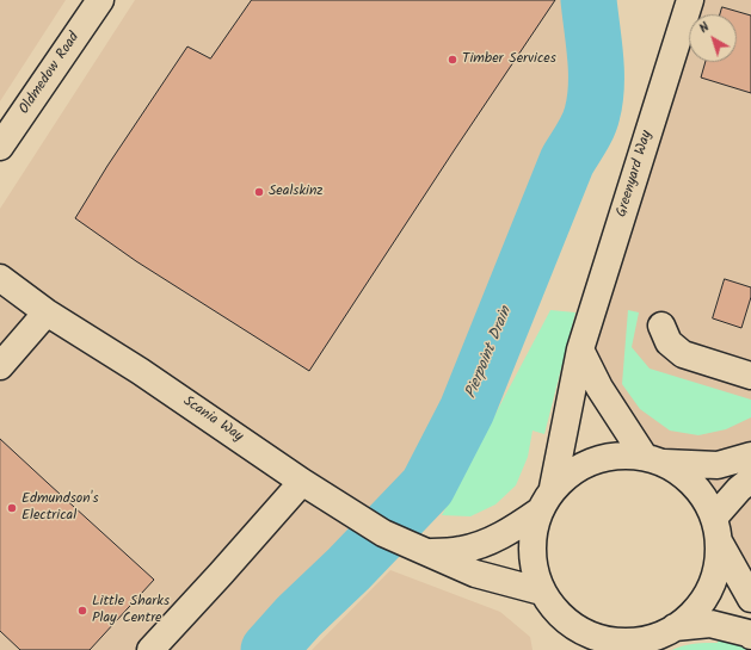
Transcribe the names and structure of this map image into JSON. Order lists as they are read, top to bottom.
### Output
{
  "streets": {
    "street": ["Oldmedow Road", "Greenyard Way", "Scania Way"]
  },
  "water": ["Pierpoint Drain"],
  "places": [
    "Timber Services",
    "Sealskinz",
    "Edmundson's Electrical",
    "Little Sharks Play Centre"
  ],
  "north": "top left"
}
